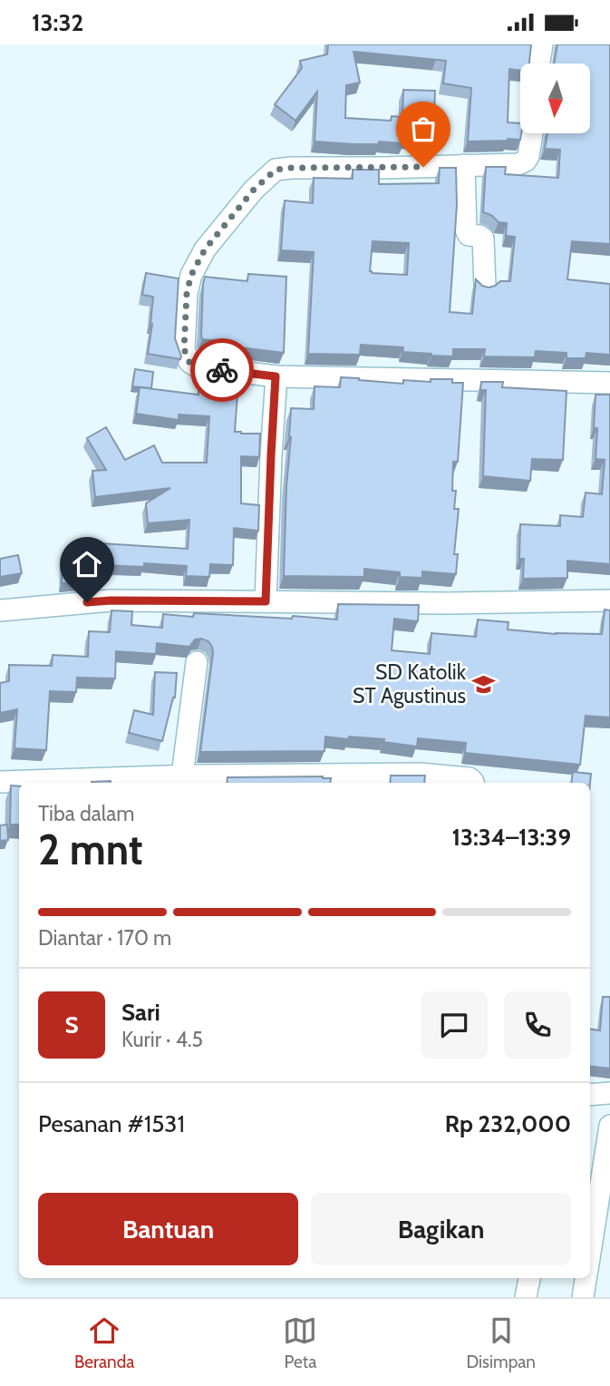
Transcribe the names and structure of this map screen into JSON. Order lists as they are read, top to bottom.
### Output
{
  "places": {
    "school or university": ["SD Katolik ST Agustinus"]
  },
  "north": "bottom",
  "page": {
    "status": "13:32",
    "heading": ["2 mnt", "Tiba dalam", "13:34–13:39"],
    "panel": [
      "Sari",
      "Kurir · 4.5",
      "Pesanan #1531",
      "Rp 232,000"
    ],
    "bar": "Diantar · 170 m",
    "round": "S",
    "buttons": ["Bantuan", "Bagikan"],
    "tabs": ["Beranda", "Peta", "Disimpan"]
  }
}
